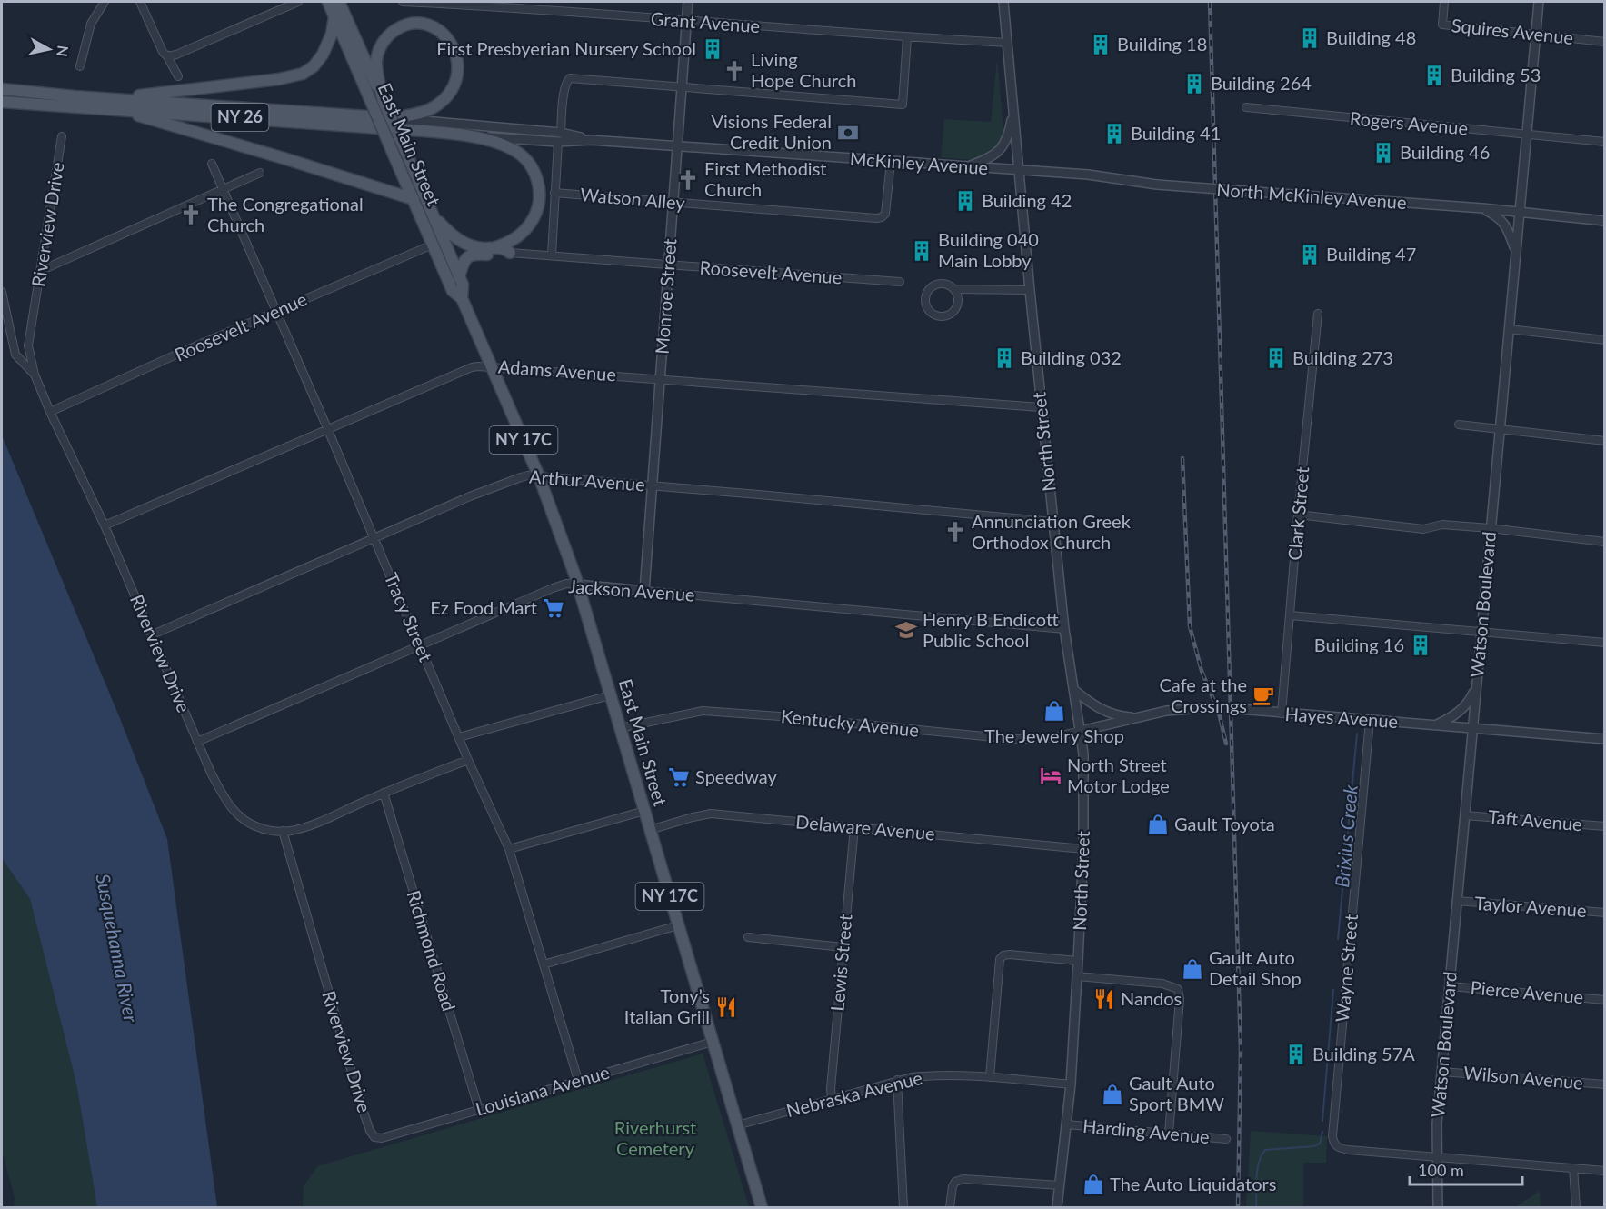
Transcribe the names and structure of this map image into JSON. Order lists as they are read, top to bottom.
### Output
{
  "streets": {
    "main road": ["NY 26", "East Main Street", "NY 17C"],
    "street": [
      "Grant Avenue",
      "Squires Avenue",
      "Rogers Avenue",
      "McKinley Avenue",
      "North McKinley Avenue",
      "Watson Alley",
      "Riverview Drive",
      "Roosevelt Avenue",
      "Monroe Street",
      "Adams Avenue",
      "North Street",
      "Arthur Avenue",
      "Clark Street",
      "Jackson Avenue",
      "Watson Boulevard",
      "Tracy Street",
      "Hayes Avenue",
      "Kentucky Avenue",
      "Taft Avenue",
      "Delaware Avenue",
      "Taylor Avenue",
      "Richmond Road",
      "Lewis Street",
      "Wayne Street",
      "Pierce Avenue",
      "Wilson Avenue",
      "Louisiana Avenue",
      "Nebraska Avenue",
      "Harding Avenue"
    ]
  },
  "crossings": [
    ["Grant Avenue", "Monroe Street"],
    ["Grant Avenue", "North Street"],
    ["Squires Avenue", "Watson Boulevard"],
    ["NY 26", "East Main Street"],
    ["NY 26", "McKinley Avenue"],
    ["Rogers Avenue", "Watson Boulevard"],
    ["East Main Street", "Roosevelt Avenue"],
    ["East Main Street", "Adams Avenue"],
    ["East Main Street", "Arthur Avenue"],
    ["East Main Street", "Jackson Avenue"],
    ["East Main Street", "Kentucky Avenue"],
    ["East Main Street", "Delaware Avenue"],
    ["East Main Street", "Louisiana Avenue"],
    ["East Main Street", "Nebraska Avenue"],
    ["McKinley Avenue", "North McKinley Avenue"],
    ["McKinley Avenue", "Watson Alley"],
    ["McKinley Avenue", "Monroe Street"],
    ["McKinley Avenue", "North Street"],
    ["North McKinley Avenue", "North Street"],
    ["North McKinley Avenue", "Watson Boulevard"],
    ["Watson Alley", "Monroe Street"],
    ["Riverview Drive", "Roosevelt Avenue"],
    ["Riverview Drive", "Adams Avenue"],
    ["Riverview Drive", "Arthur Avenue"],
    ["Riverview Drive", "Jackson Avenue"],
    ["Riverview Drive", "Louisiana Avenue"],
    ["Roosevelt Avenue", "Monroe Street"],
    ["Roosevelt Avenue", "Tracy Street"],
    ["Monroe Street", "Adams Avenue"],
    ["Monroe Street", "Arthur Avenue"],
    ["Monroe Street", "Jackson Avenue"],
    ["Adams Avenue", "North Street"],
    ["Adams Avenue", "Tracy Street"],
    ["North Street", "Arthur Avenue"],
    ["North Street", "Jackson Avenue"],
    ["North Street", "Hayes Avenue"],
    ["North Street", "Kentucky Avenue"],
    ["North Street", "Delaware Avenue"],
    ["North Street", "Nebraska Avenue"],
    ["North Street", "Harding Avenue"],
    ["Arthur Avenue", "Tracy Street"],
    ["Clark Street", "Hayes Avenue"],
    ["Jackson Avenue", "Tracy Street"],
    ["Watson Boulevard", "Hayes Avenue"],
    ["Watson Boulevard", "Taft Avenue"],
    ["Watson Boulevard", "Taylor Avenue"],
    ["Watson Boulevard", "Wayne Street"],
    ["Watson Boulevard", "Pierce Avenue"],
    ["Watson Boulevard", "Wilson Avenue"],
    ["Tracy Street", "Louisiana Avenue"],
    ["Hayes Avenue", "Kentucky Avenue"],
    ["Hayes Avenue", "Wayne Street"],
    ["Delaware Avenue", "Lewis Street"],
    ["Richmond Road", "Louisiana Avenue"],
    ["Lewis Street", "Nebraska Avenue"]
  ],
  "water": ["Brixius Creek", "Susquehanna River"],
  "parks": ["Riverhurst Cemetery"],
  "places": {
    "building": [
      "Building 48",
      "Building 18",
      "First Presbyerian Nursery School",
      "Building 53",
      "Building 264",
      "Building 41",
      "Building 46",
      "Building 42",
      "Building 040 Main Lobby",
      "Building 47",
      "Building 032",
      "Building 273",
      "Building 16",
      "Building 57A"
    ],
    "church": [
      "Living Hope Church",
      "First Methodist Church",
      "The Congregational Church",
      "Annunciation Greek Orthodox Church"
    ],
    "bank": ["Visions Federal Credit Union"],
    "supermarket": ["Ez Food Mart", "Speedway"],
    "school or university": ["Henry B Endicott Public School"],
    "cafe": ["Cafe at the Crossings"],
    "shop": [
      "The Jewelry Shop",
      "Gault Toyota",
      "Gault Auto Detail Shop",
      "Gault Auto Sport BMW",
      "The Auto Liquidators"
    ],
    "hotel": ["North Street Motor Lodge"],
    "restaurant": ["Nandos", "Tony’s Italian Grill"]
  },
  "scale_bar": "100 m",
  "north": "right"
}
